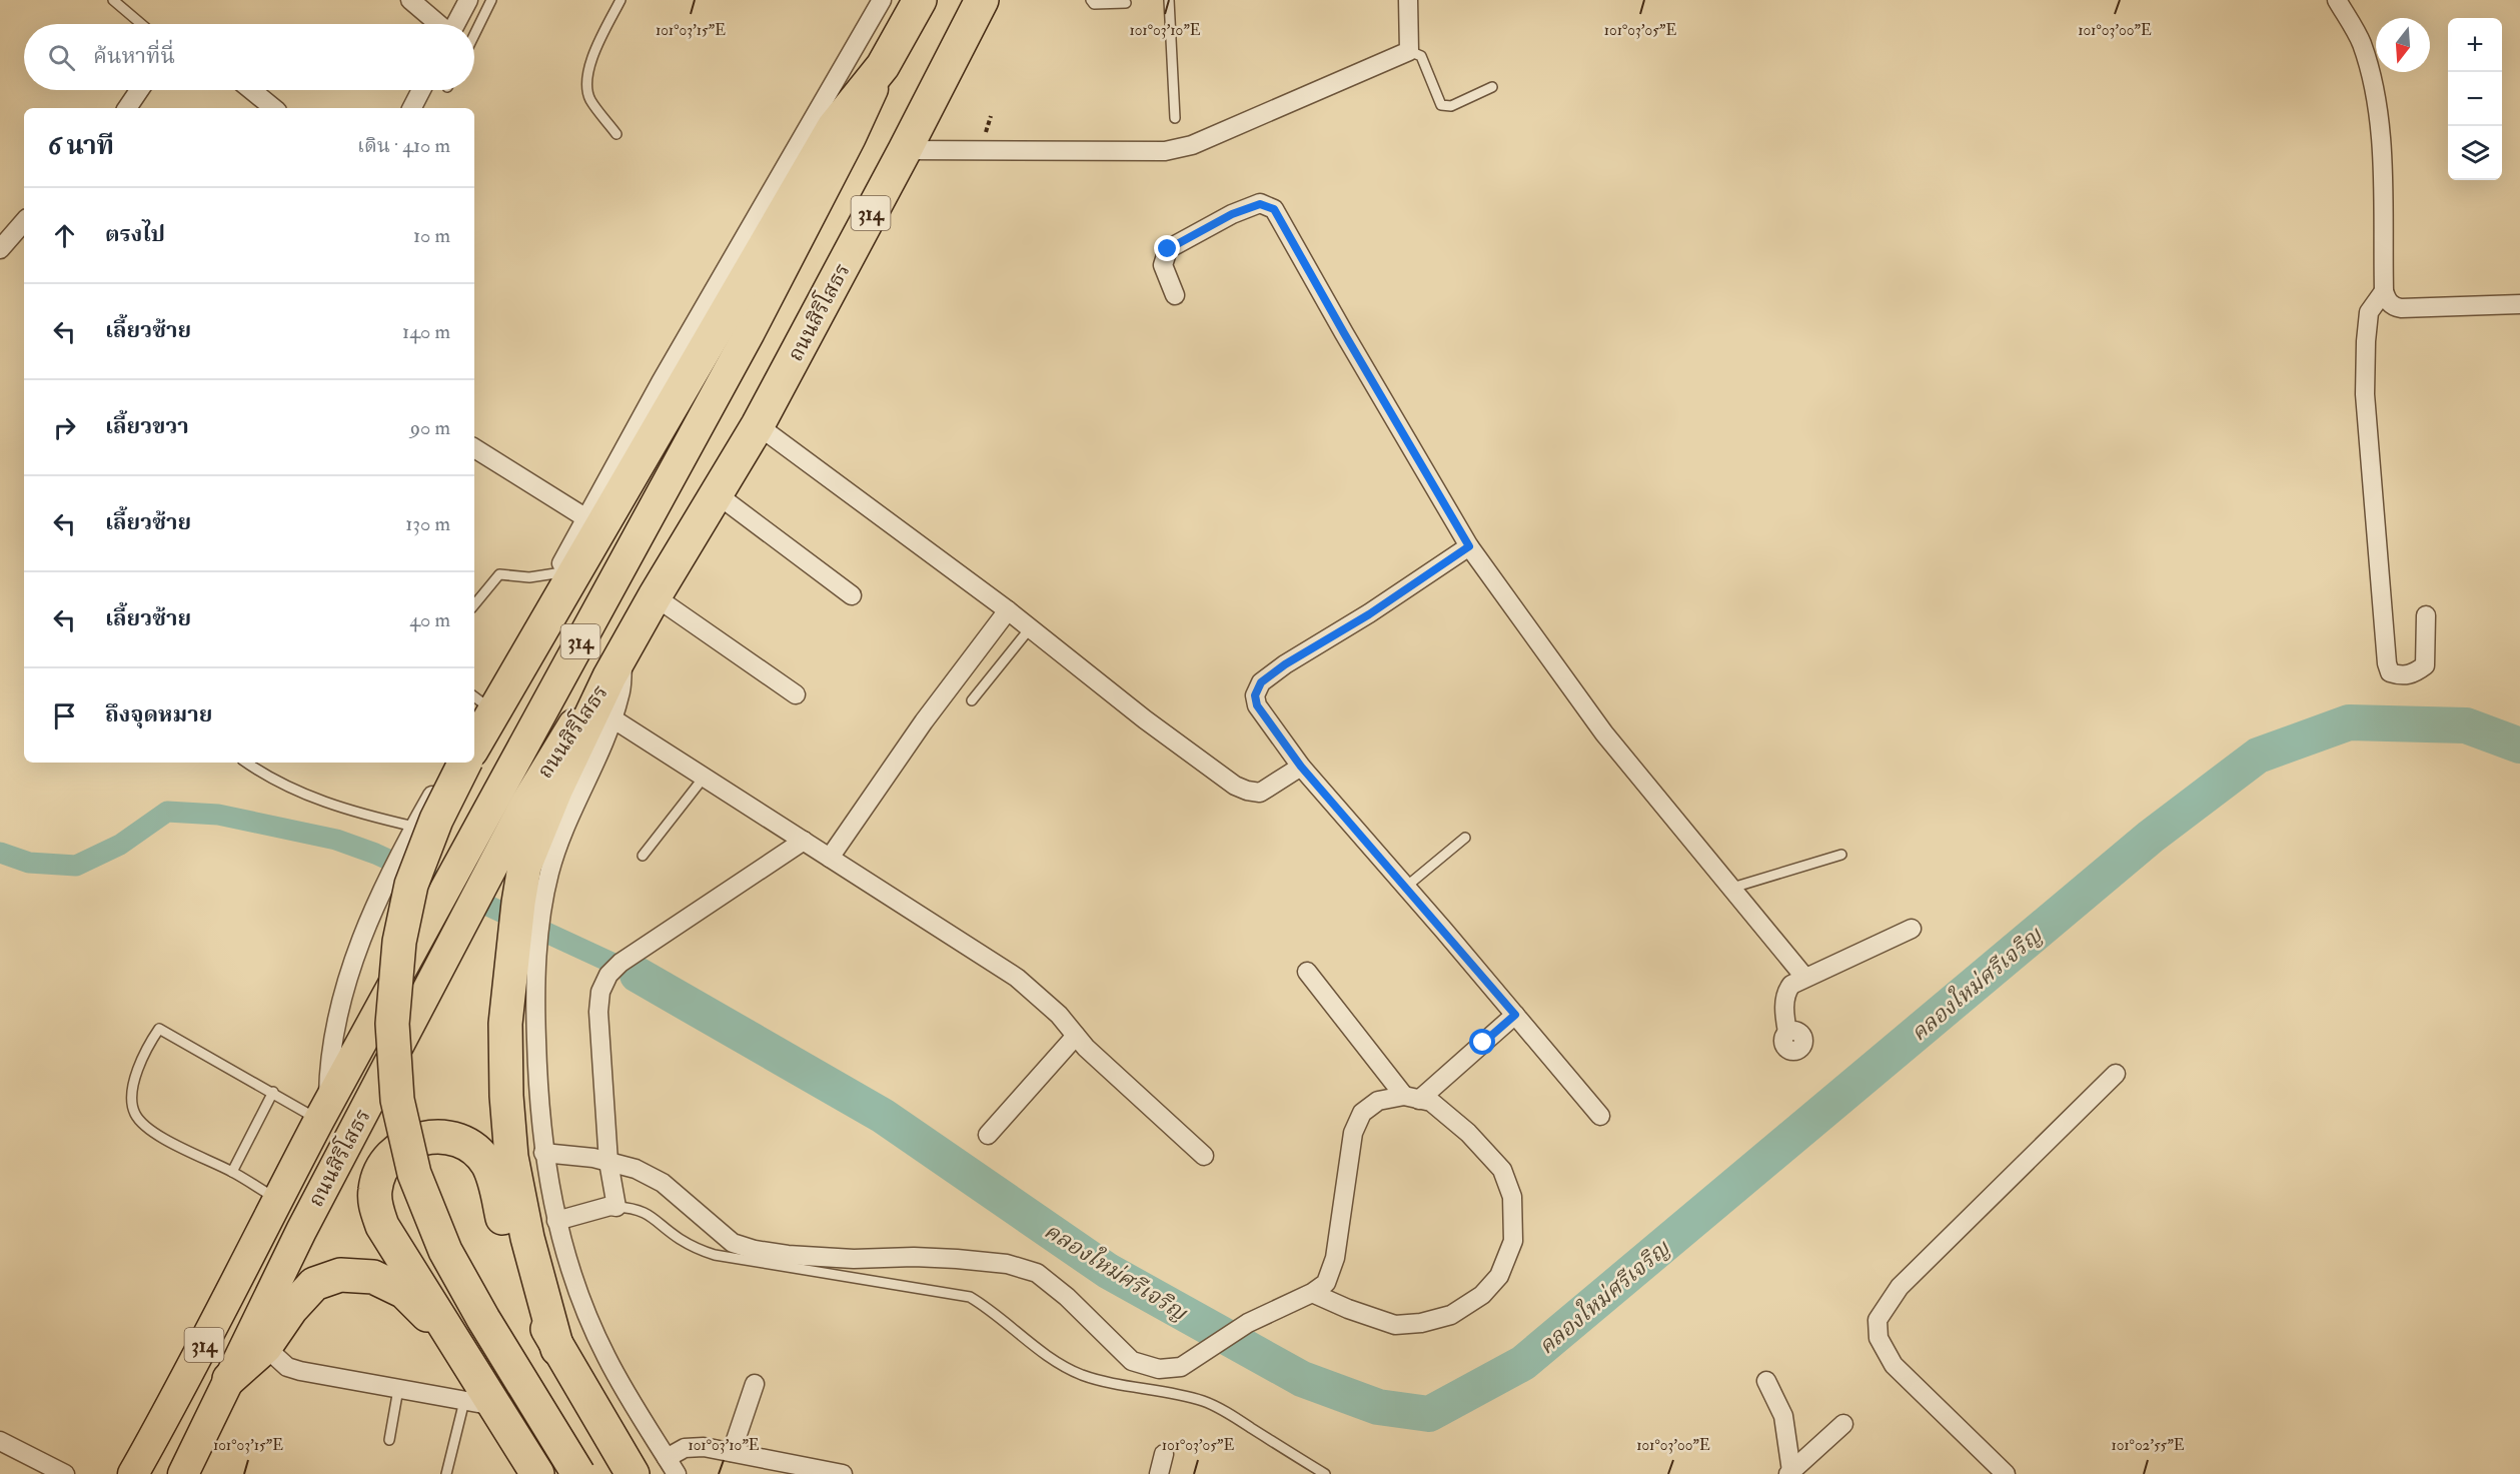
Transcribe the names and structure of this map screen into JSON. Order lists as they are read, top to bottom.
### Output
{
  "streets": {
    "highway": ["314", "ถนนสิริโสธร"]
  },
  "water": ["คลองใหม่ศรีเจริญ"],
  "north": "bottom",
  "page": {
    "map_buttons": ["+", "−"],
    "search": "ค้นหาที่นี่",
    "heading": ["6 นาที", "เดิน · 410 m"],
    "list": [
      ["ตรงไป", "10 m"],
      ["เลี้ยวซ้าย", "140 m"],
      ["เลี้ยวขวา", "90 m"],
      ["เลี้ยวซ้าย", "130 m"],
      ["เลี้ยวซ้าย", "40 m"],
      "ถึงจุดหมาย"
    ]
  },
  "coordinates": [
    "101°03'15\"E",
    "101°03'10\"E",
    "101°03'05\"E",
    "101°03'00\"E",
    "101°02'55\"E"
  ]
}
